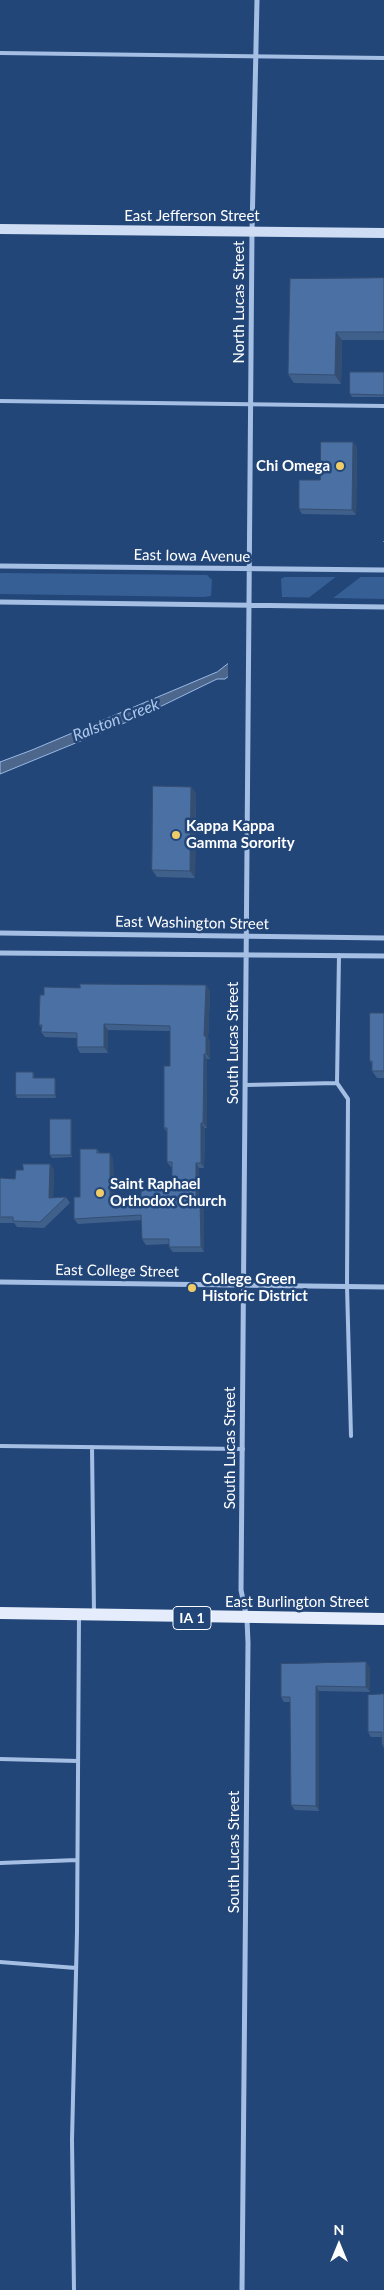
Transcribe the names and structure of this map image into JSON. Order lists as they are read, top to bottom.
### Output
{
  "streets": {
    "main road": ["East Jefferson Street", "East Burlington Street", "IA 1"],
    "street": [
      "North Lucas Street",
      "East Iowa Avenue",
      "East Washington Street",
      "South Lucas Street",
      "East College Street"
    ]
  },
  "crossings": [
    ["East Jefferson Street", "North Lucas Street"],
    ["North Lucas Street", "East Iowa Avenue"],
    ["North Lucas Street", "South Lucas Street"],
    ["East Washington Street", "South Lucas Street"],
    ["South Lucas Street", "East College Street"],
    ["South Lucas Street", "East Burlington Street"]
  ],
  "water": ["Ralston Creek"],
  "places": [
    "Chi Omega",
    "Kappa Kappa Gamma Sorority",
    "Saint Raphael Orthodox Church",
    "College Green Historic District"
  ],
  "north": "top"
}
